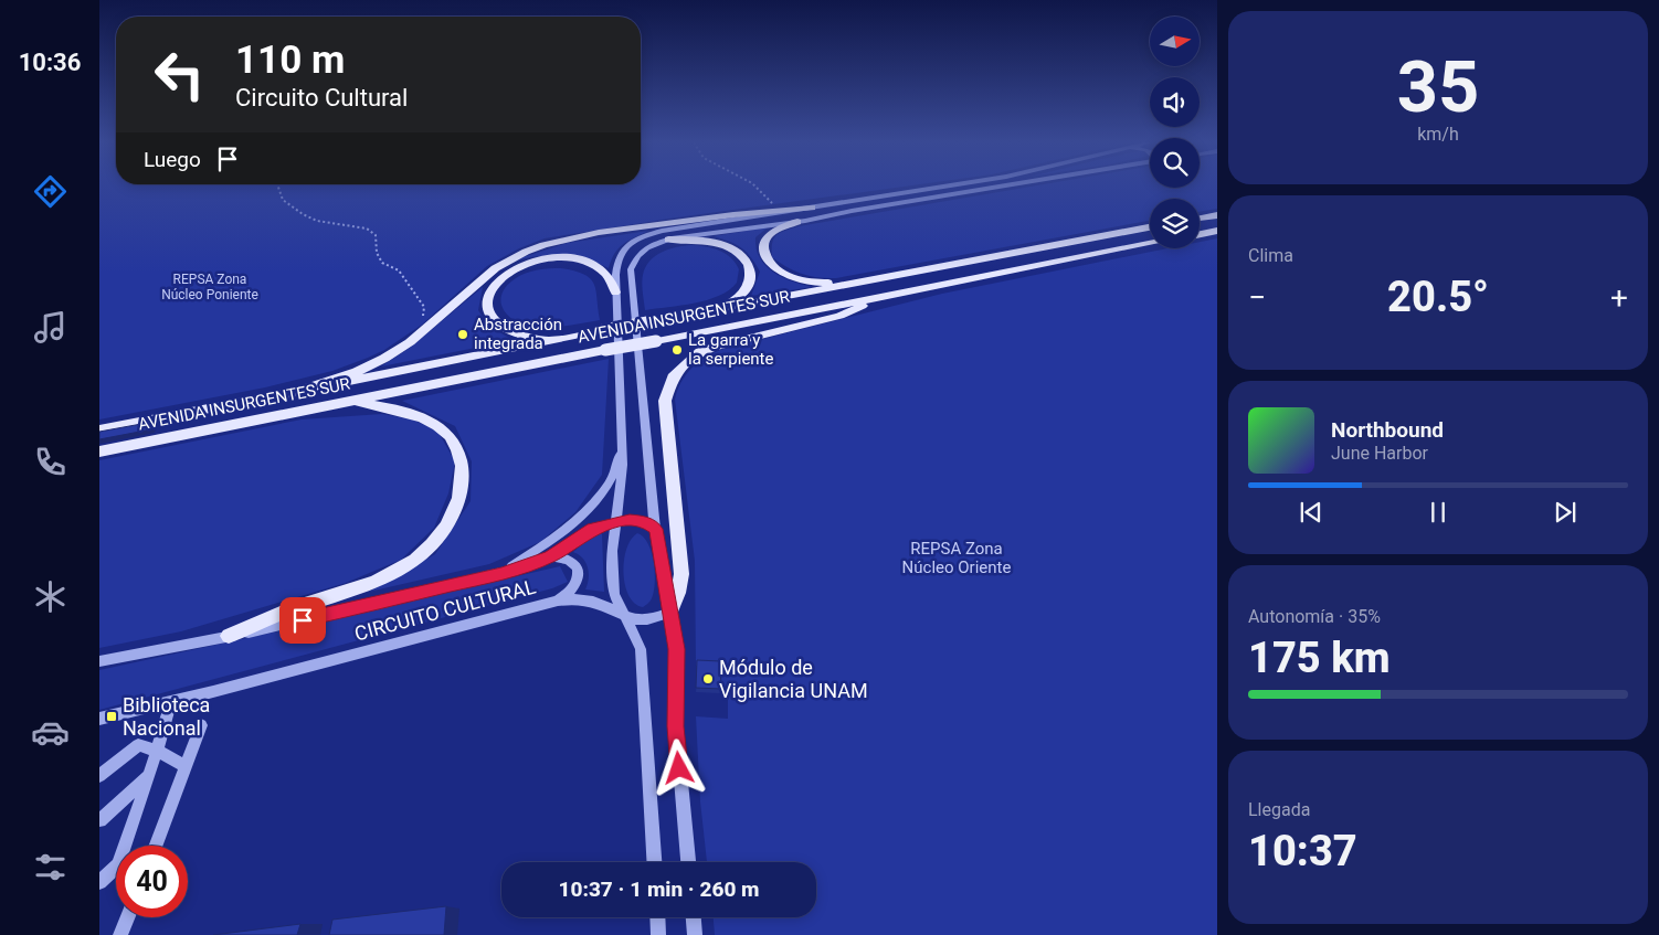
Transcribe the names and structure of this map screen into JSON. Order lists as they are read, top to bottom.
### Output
{
  "streets": {
    "main road": ["AVENIDA INSURGENTES SUR"],
    "street": ["CIRCUITO CULTURAL"]
  },
  "parks": ["REPSA Zona Núcleo Poniente", "REPSA Zona Núcleo Oriente"],
  "places": {
    "other": ["Abstracción integrada", "La garra y la serpiente", "Módulo de Vigilancia UNAM"],
    "transit": ["Biblioteca Nacional"]
  },
  "north": "right",
  "page": {
    "tabs": "10:36",
    "tile": [
      ["35", "km/h"],
      "Clima",
      ["Autonomía · 35%", "175 km"],
      ["Llegada", "10:37"]
    ],
    "turn": ["110 m", "Circuito Cultural"],
    "then": "Luego",
    "heat": ["−", "20.5°", "+"],
    "song": ["Northbound", "June Harbor"],
    "limit": "40",
    "trip": "10:37 · 1 min · 260 m"
  }
}
